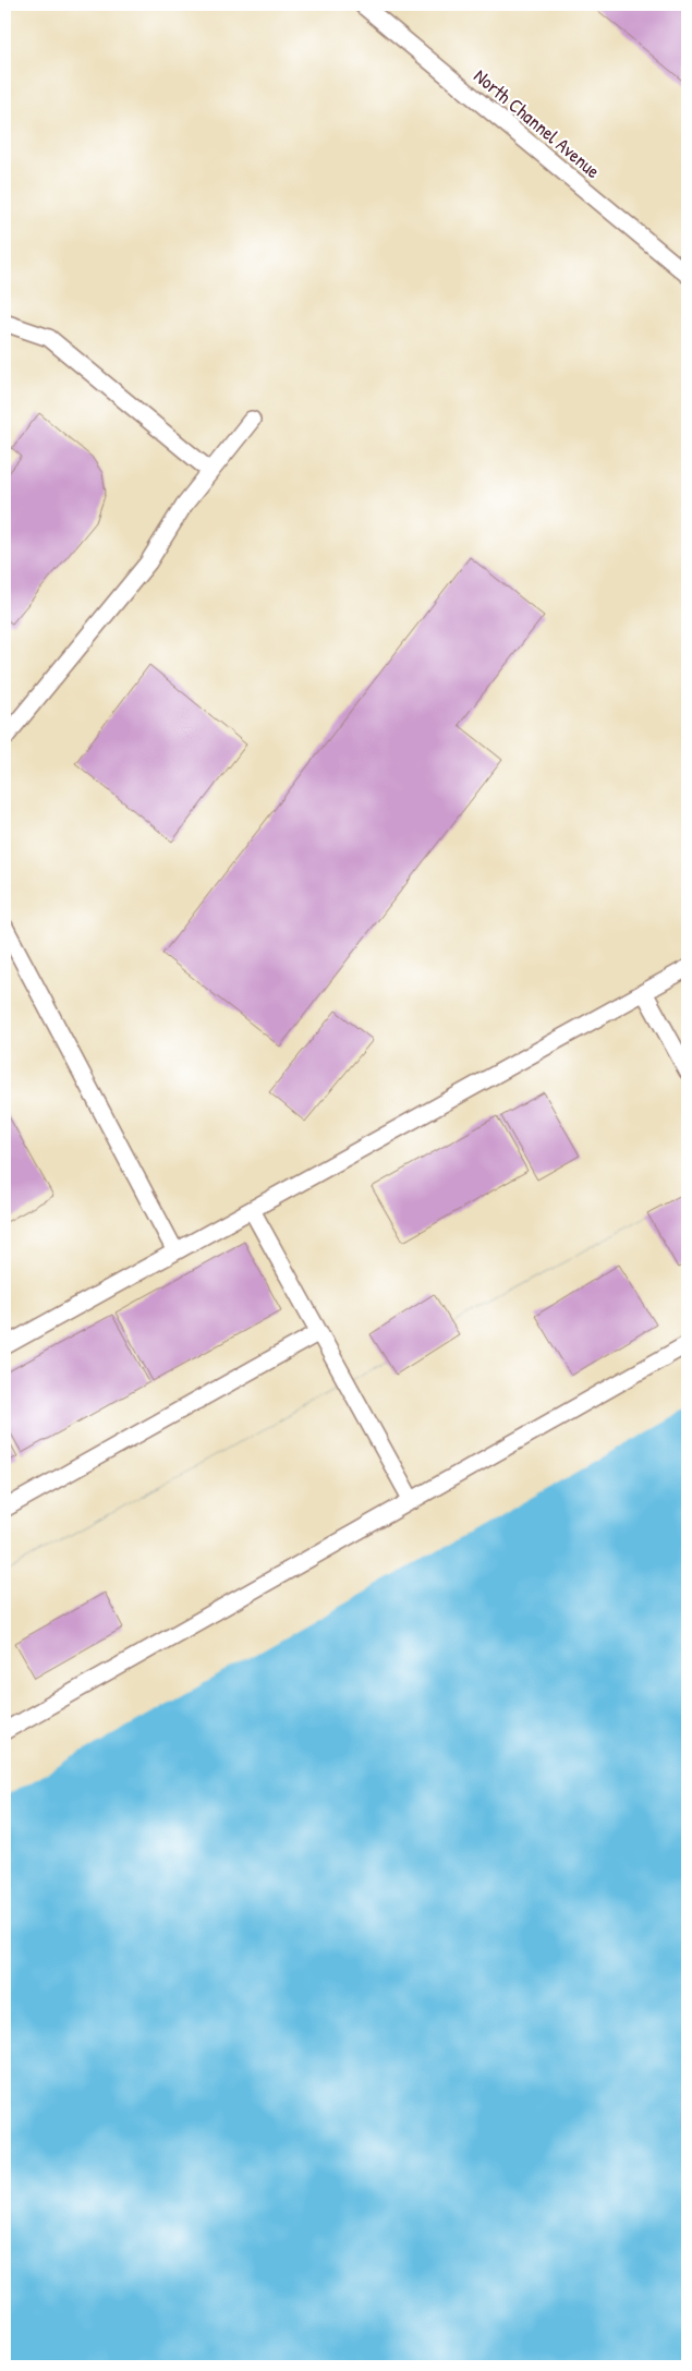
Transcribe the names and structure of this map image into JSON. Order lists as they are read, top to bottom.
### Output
{
  "streets": {
    "lane": ["North Channel Avenue"]
  }
}
